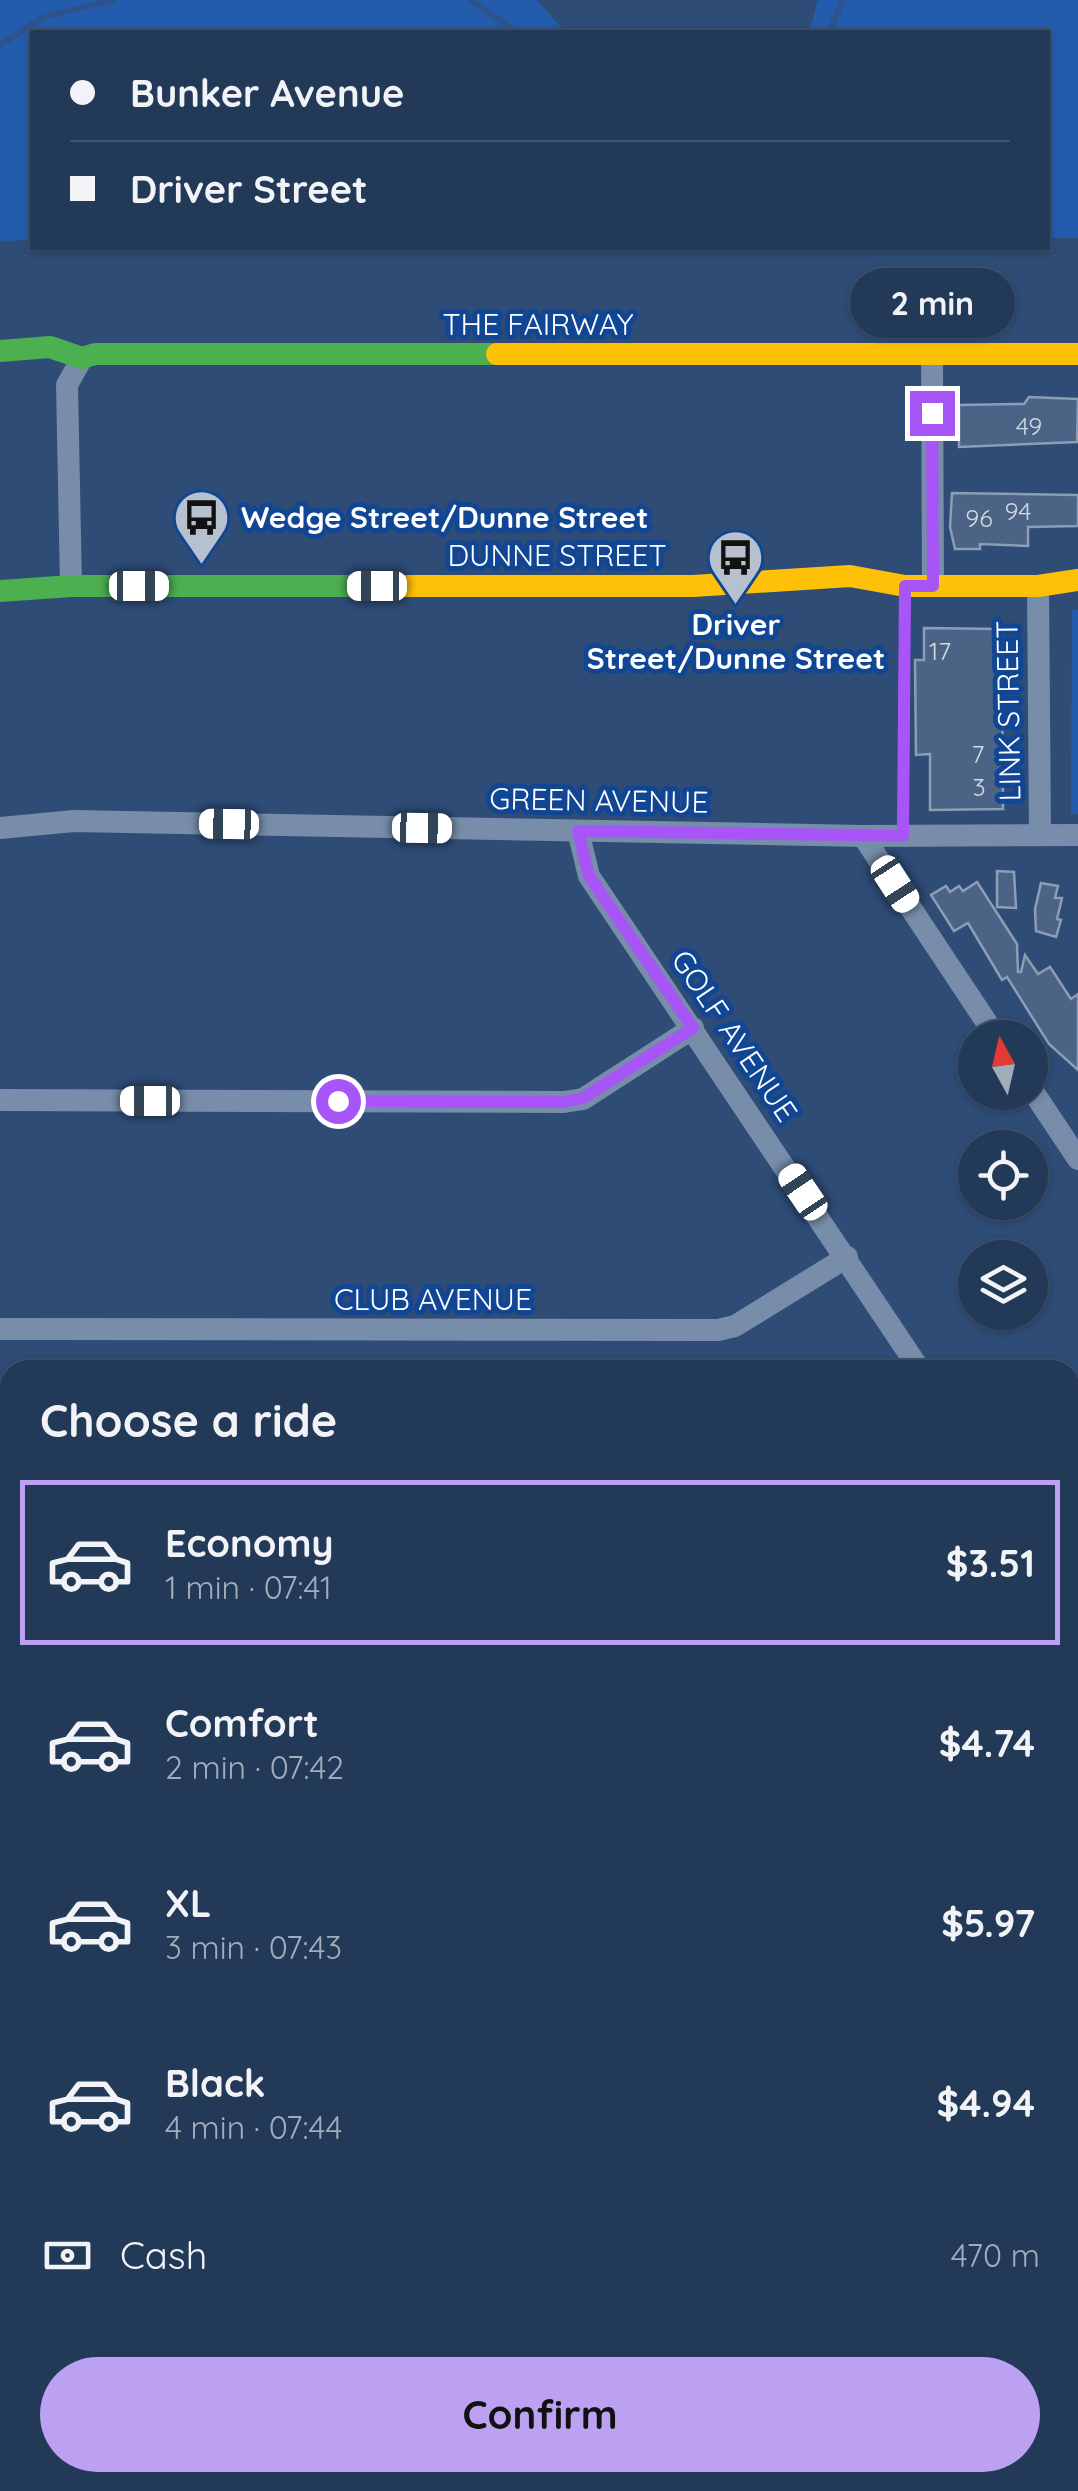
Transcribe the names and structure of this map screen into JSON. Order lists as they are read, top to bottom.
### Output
{
  "streets": {
    "main road": ["THE FAIRWAY", "DUNNE STREET"],
    "street": [
      "LINK STREET",
      "GREEN AVENUE",
      "GOLF AVENUE",
      "CLUB AVENUE"
    ]
  },
  "crossings": [
    ["DUNNE STREET", "LINK STREET"],
    ["LINK STREET", "GREEN AVENUE"],
    ["GREEN AVENUE", "GOLF AVENUE"],
    ["GOLF AVENUE", "CLUB AVENUE"]
  ],
  "places": {
    "bus stop": ["Wedge Street/Dunne Street", "Driver Street/Dunne Street"]
  },
  "house_numbers": [
    "49",
    "94",
    "96",
    "17",
    "7",
    "3"
  ],
  "north": "top",
  "page": {
    "banner": ["Bunker Avenue", "Driver Street"],
    "bubble": "2 min",
    "heading": "Choose a ride",
    "list": [
      {
        "name": "Economy",
        "note": "1 min · 07:41",
        "value": "$3.51"
      },
      {
        "name": "Comfort",
        "note": "2 min · 07:42",
        "value": "$4.74"
      },
      {
        "name": "XL",
        "note": "3 min · 07:43",
        "value": "$5.97"
      },
      {
        "name": "Black",
        "note": "4 min · 07:44",
        "value": "$4.94"
      }
    ],
    "pay": ["Cash", "470 m"],
    "buttons": "Confirm"
  }
}
